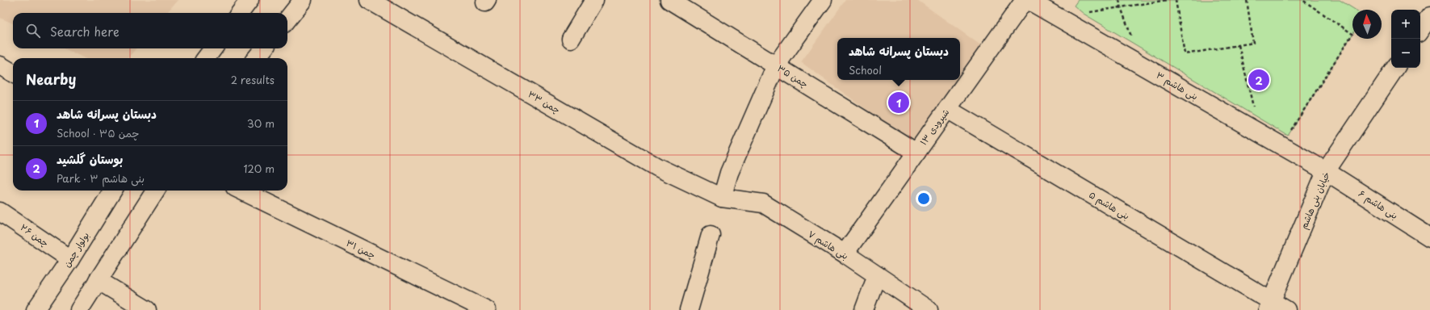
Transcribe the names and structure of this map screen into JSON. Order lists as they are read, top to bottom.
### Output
{
  "streets": {
    "street": [
      "چمن ۳۵",
      "بنی هاشم ۳",
      "چمن ۳۳",
      "شیرودی ۱۳",
      "خیابان بنی هاشم",
      "بنی هاشم ۶",
      "بنی هاشم ۵",
      "چمن ۲۶",
      "بنی هاشم ۷",
      "چمن ۳۱",
      "بولوار چمن"
    ]
  },
  "crossings": [
    ["چمن ۳۵", "شیرودی ۱۳"],
    ["بنی هاشم ۳", "خیابان بنی هاشم"],
    ["بنی هاشم ۳", "بنی هاشم ۶"],
    ["چمن ۳۳", "بنی هاشم ۷"],
    ["شیرودی ۱۳", "بنی هاشم ۵"],
    ["شیرودی ۱۳", "بنی هاشم ۷"],
    ["خیابان بنی هاشم", "بنی هاشم ۶"],
    ["خیابان بنی هاشم", "بنی هاشم ۵"],
    ["چمن ۲۶", "بولوار چمن"]
  ],
  "north": "top",
  "page": {
    "map_buttons": ["+", "−"],
    "search": "Search here",
    "popup": ["دبستان پسرانه شاهد", "School"],
    "heading": ["Nearby", "2 results"],
    "pins": ["2", "1"],
    "list": [
      {
        "mark": "1",
        "name": "دبستان پسرانه شاهد",
        "note": "School · چمن ۳۵",
        "value": "30 m"
      },
      {
        "mark": "2",
        "name": "بوستان گلشید",
        "note": "Park · بنی هاشم ۳",
        "value": "120 m"
      }
    ]
  }
}
